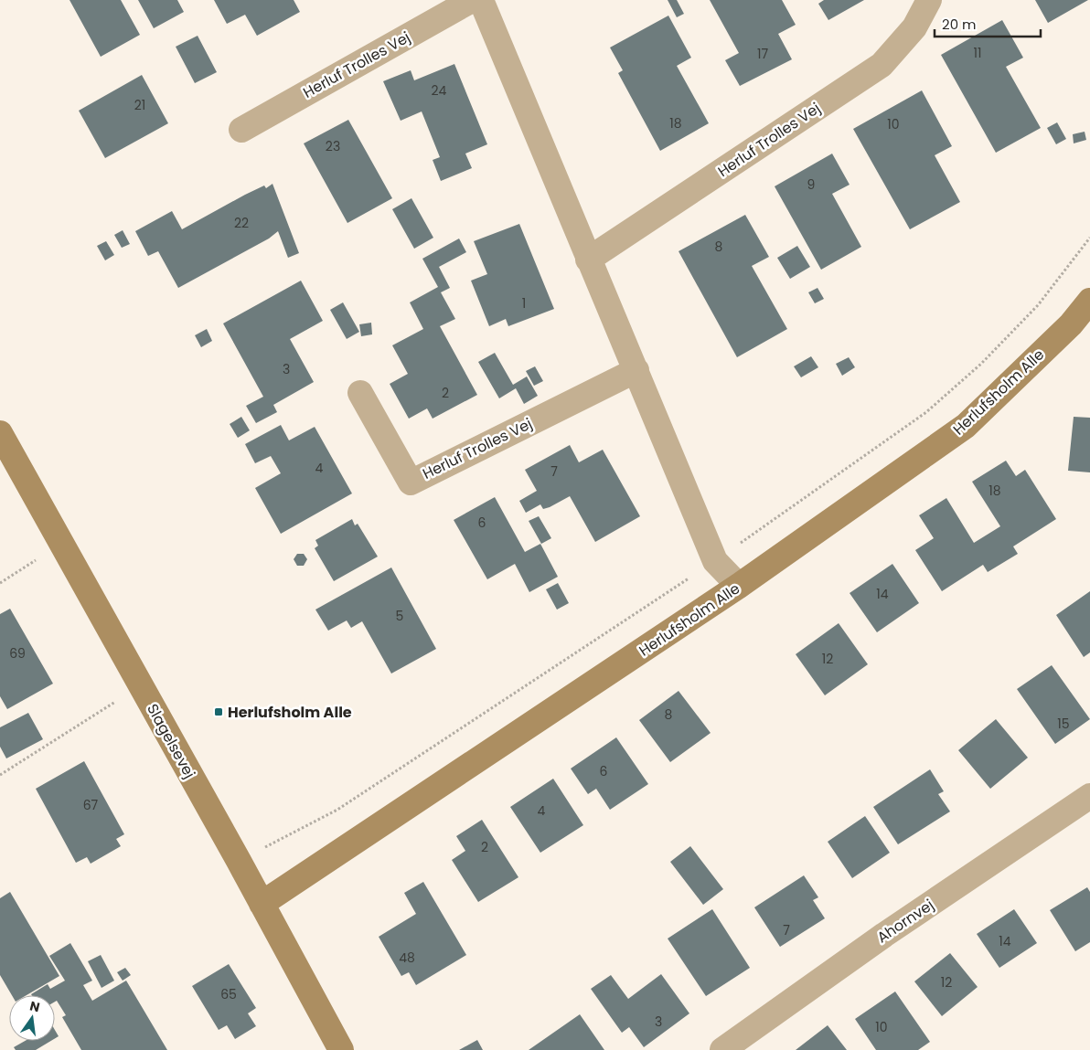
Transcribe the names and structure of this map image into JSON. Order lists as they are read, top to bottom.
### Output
{
  "streets": {
    "street": [
      "Herluf Trolles Vej",
      "Herlufsholm Alle",
      "Slagelsevej",
      "Ahornvej"
    ]
  },
  "crossings": [
    ["Herlufsholm Alle", "Slagelsevej"]
  ],
  "places": {
    "transit": ["Herlufsholm Alle"]
  },
  "house_numbers": [
    "11",
    "17",
    "24",
    "21",
    "18",
    "10",
    "23",
    "9",
    "22",
    "8",
    "1",
    "3",
    "2",
    "4",
    "7",
    "18",
    "6",
    "14",
    "5",
    "69",
    "12",
    "8",
    "15",
    "6",
    "67",
    "4",
    "2",
    "7",
    "14",
    "48",
    "12",
    "65",
    "3",
    "10"
  ],
  "scale_bar": "20 m",
  "north": "top"
}
